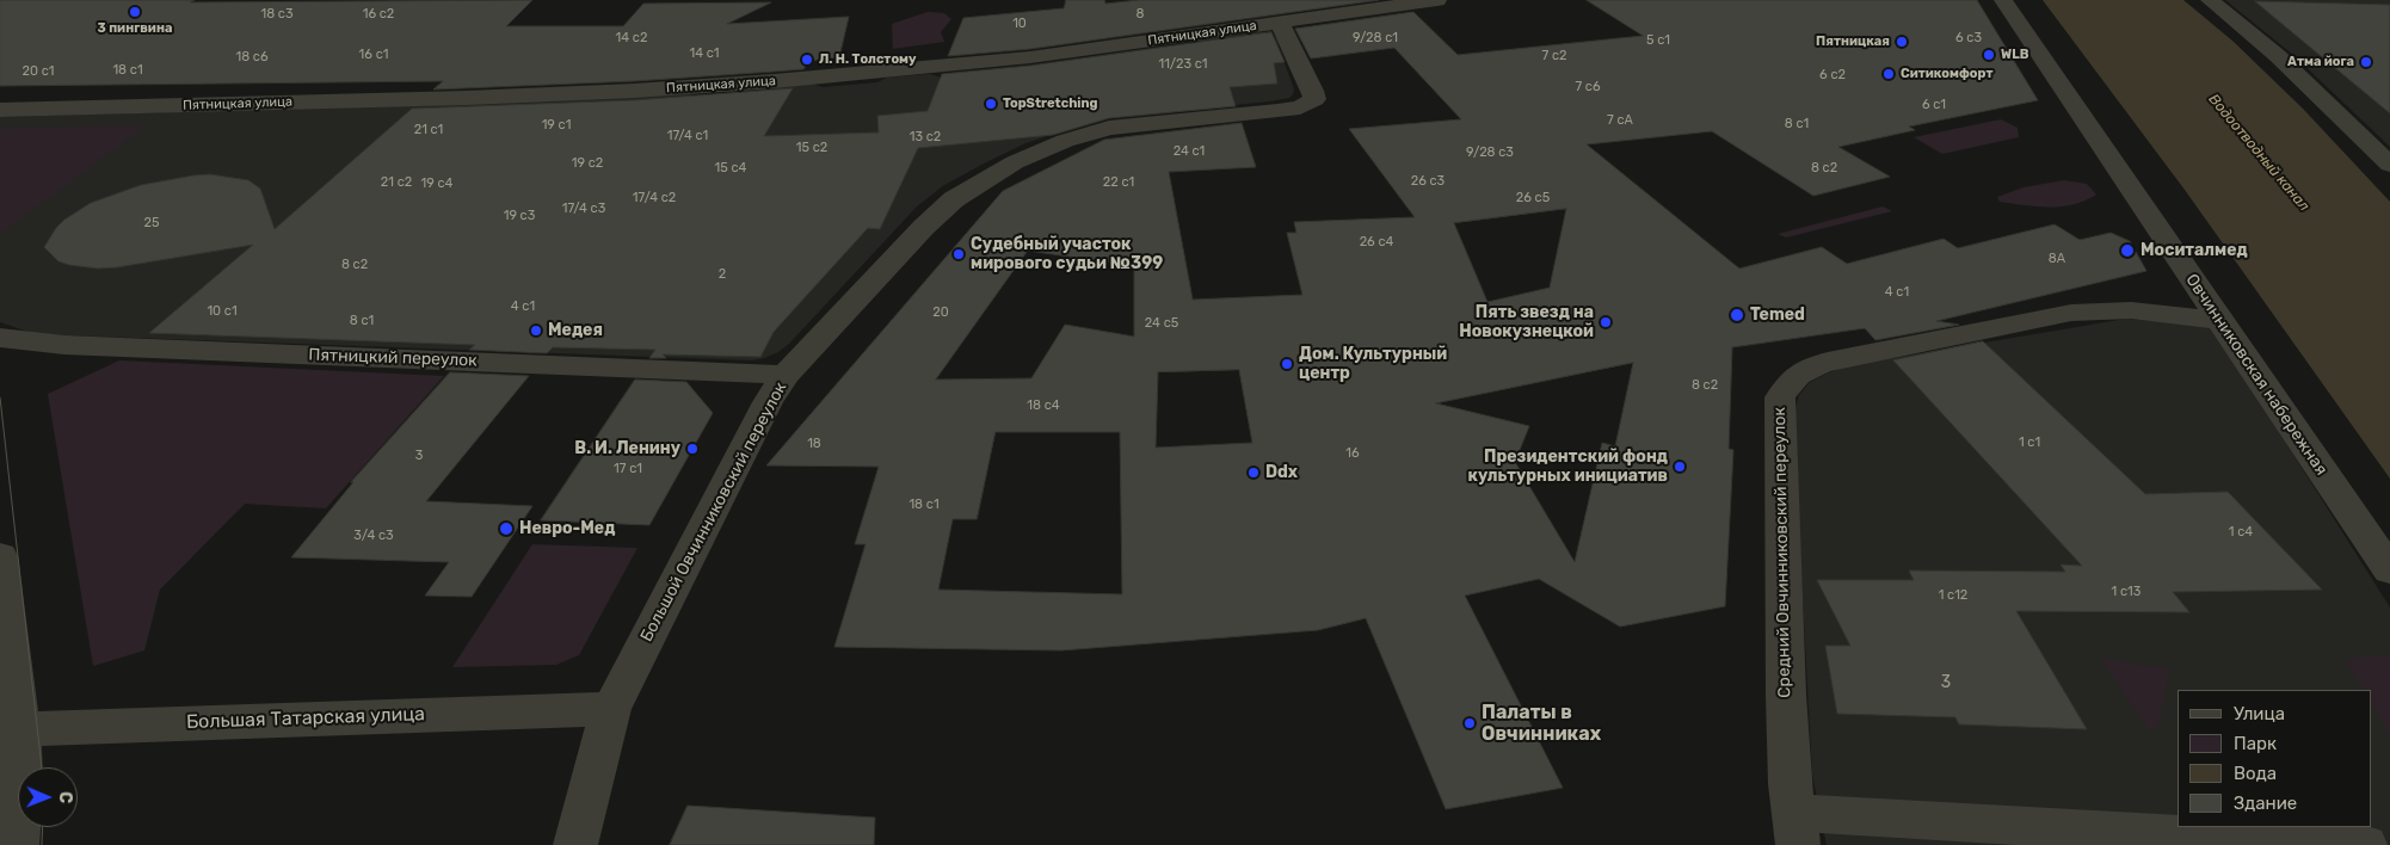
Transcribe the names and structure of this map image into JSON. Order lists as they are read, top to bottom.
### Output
{
  "streets": {
    "street": [
      "Пятницкая улица",
      "Пятницкий переулок",
      "Овчинниковская набережная",
      "Большой Овчинниковский переулок",
      "Средний Овчинниковский переулок",
      "Большая Татарская улица"
    ]
  },
  "crossings": [
    ["Пятницкая улица", "Большой Овчинниковский переулок"],
    ["Пятницкий переулок", "Большой Овчинниковский переулок"],
    ["Овчинниковская набережная", "Средний Овчинниковский переулок"],
    ["Большой Овчинниковский переулок", "Большая Татарская улица"]
  ],
  "water": ["Водоотводный канал"],
  "places": [
    "3 пингвина",
    "Пятницкая",
    "WLB",
    "Л. Н. Толстому",
    "Атма йога",
    "Ситикомфорт",
    "TopStretching",
    "Моситалмед",
    "Судебный участок мирового судьи №399",
    "Temed",
    "Пять звезд на Новокузнецкой",
    "Медея",
    "Дом. Культурный центр",
    "В. И. Ленину",
    "Президентский фонд культурных инициатив",
    "Ddx",
    "Невро-Мед",
    "Палаты в Овчинниках"
  ],
  "house_numbers": [
    "18 с3",
    "16 с2",
    "8",
    "10",
    "14 с2",
    "9/28 с1",
    "6 с3",
    "5 с1",
    "14 с1",
    "16 с1",
    "7 с2",
    "18 с6",
    "11/23 с1",
    "18 с1",
    "20 с1",
    "6 с2",
    "7 с6",
    "6 с1",
    "7 сА",
    "8 с1",
    "19 с1",
    "21 с1",
    "17/4 с1",
    "13 с2",
    "15 с2",
    "24 с1",
    "9/28 с3",
    "19 с2",
    "15 с4",
    "8 с2",
    "26 с3",
    "21 с2",
    "22 с1",
    "19 с4",
    "17/4 с2",
    "26 с5",
    "17/4 с3",
    "19 с3",
    "25",
    "26 с4",
    "8А",
    "8 с2",
    "2",
    "4 с1",
    "4 с1",
    "10 с1",
    "20",
    "8 с1",
    "24 с5",
    "8 с2",
    "18 с4",
    "1 с1",
    "18",
    "16",
    "3",
    "17 с1",
    "18 с1",
    "1 с4",
    "3/4 с3",
    "1 с13",
    "1 с12",
    "3"
  ],
  "legend": [
    "Улица",
    "Парк",
    "Вода",
    "Здание"
  ],
  "north": "right"
}
